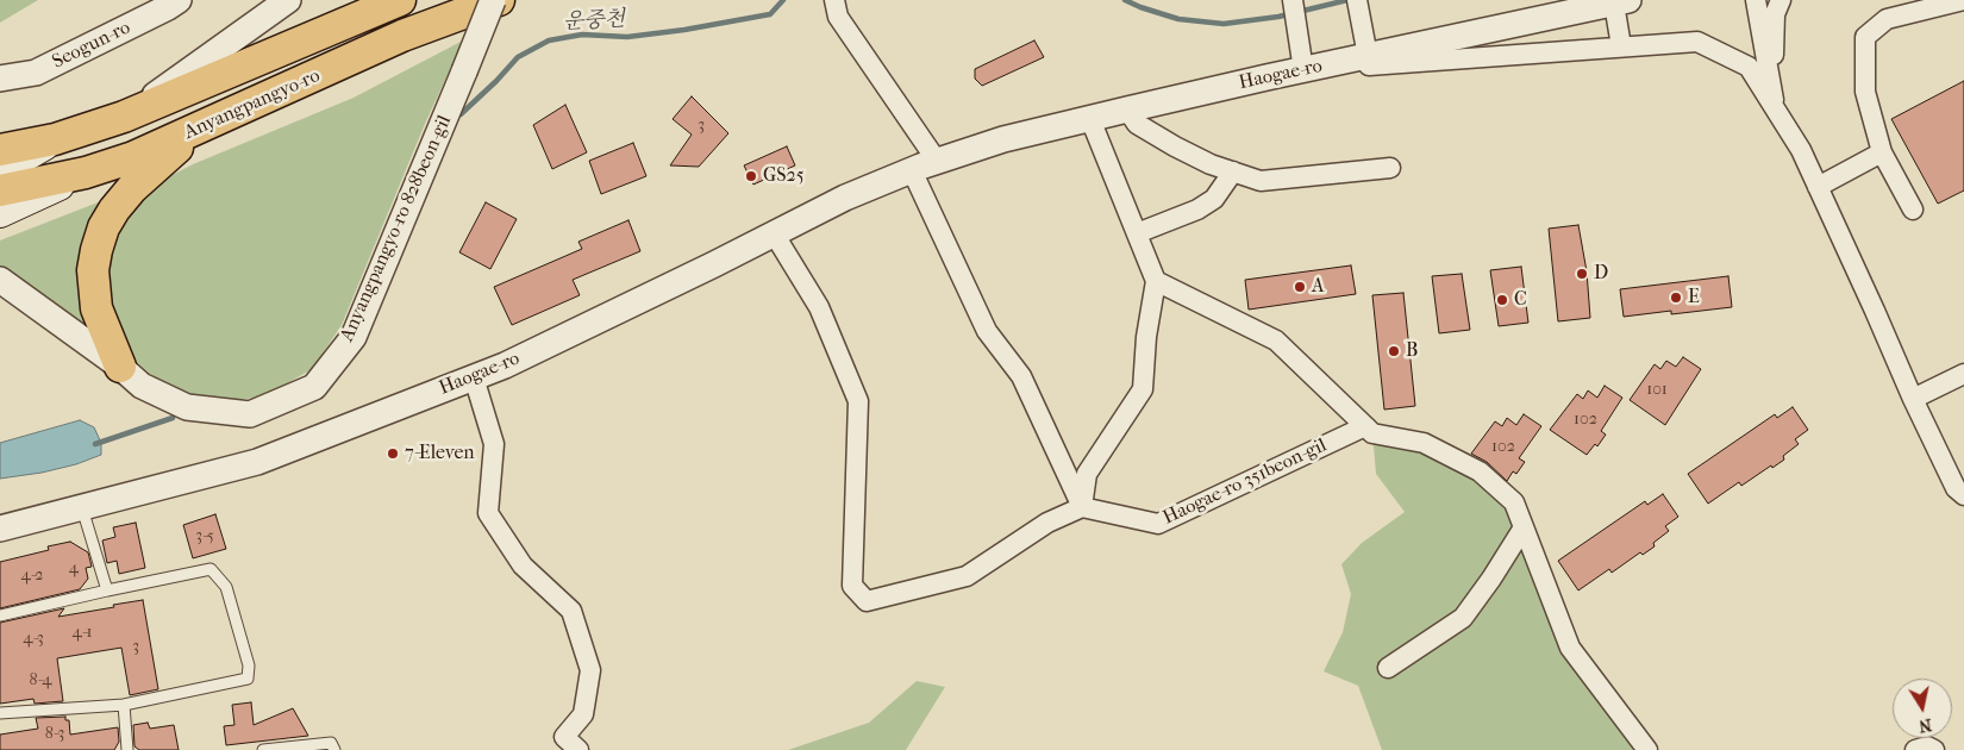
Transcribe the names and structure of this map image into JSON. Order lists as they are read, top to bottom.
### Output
{
  "streets": {
    "main road": ["Anyangpangyo-ro"],
    "street": [
      "Seogun-ro",
      "Haogae-ro",
      "Anyangpangyo-ro 828beon-gil",
      "Haogae-ro 351beon-gil"
    ]
  },
  "water": ["운중천"],
  "places": [
    "GS25",
    "D",
    "A",
    "E",
    "C",
    "B",
    "7-Eleven"
  ],
  "house_numbers": [
    "3",
    "101",
    "102",
    "102",
    "3-5",
    "4",
    "4-2",
    "4-1",
    "4-3",
    "3",
    "8-4",
    "8-3"
  ],
  "north": "bottom"
}
